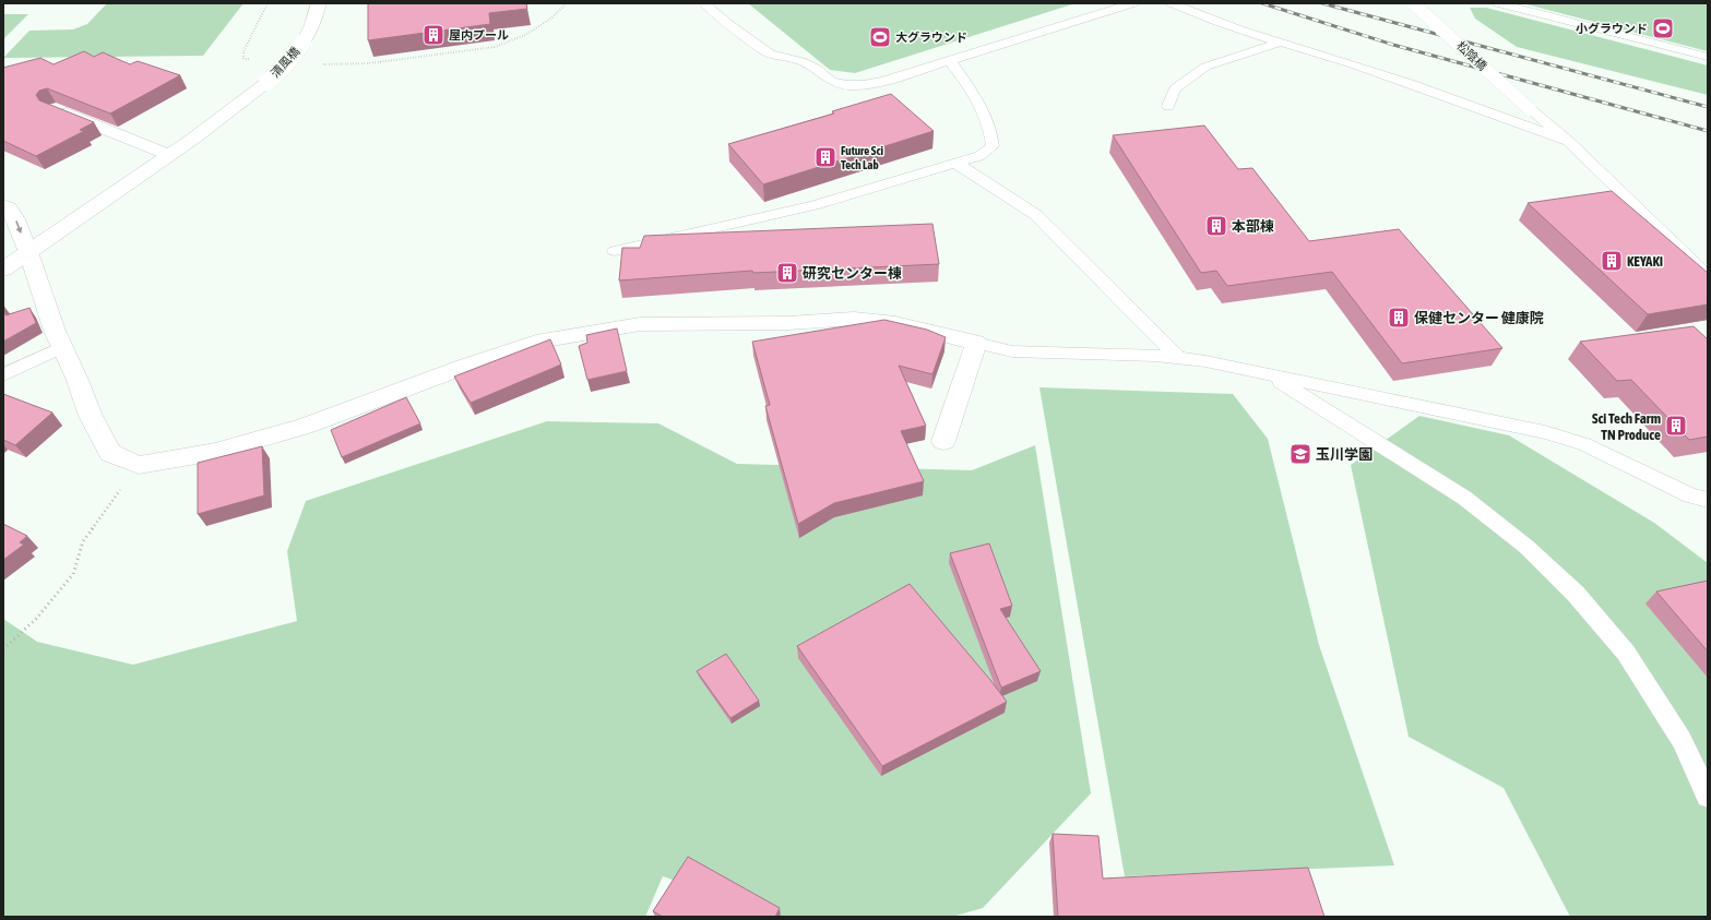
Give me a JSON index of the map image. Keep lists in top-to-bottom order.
{
  "streets": {
    "street": ["清風橋"],
    "lane": ["松陰橋"]
  },
  "places": {
    "sports": ["小グラウンド", "大グラウンド"],
    "building": [
      "屋内プール",
      "Future Sci Tech Lab",
      "本部棟",
      "KEYAKI",
      "研究センター棟",
      "保健センター 健康院",
      "Sci Tech Farm TN Produce"
    ],
    "school or university": ["玉川学園"]
  }
}
